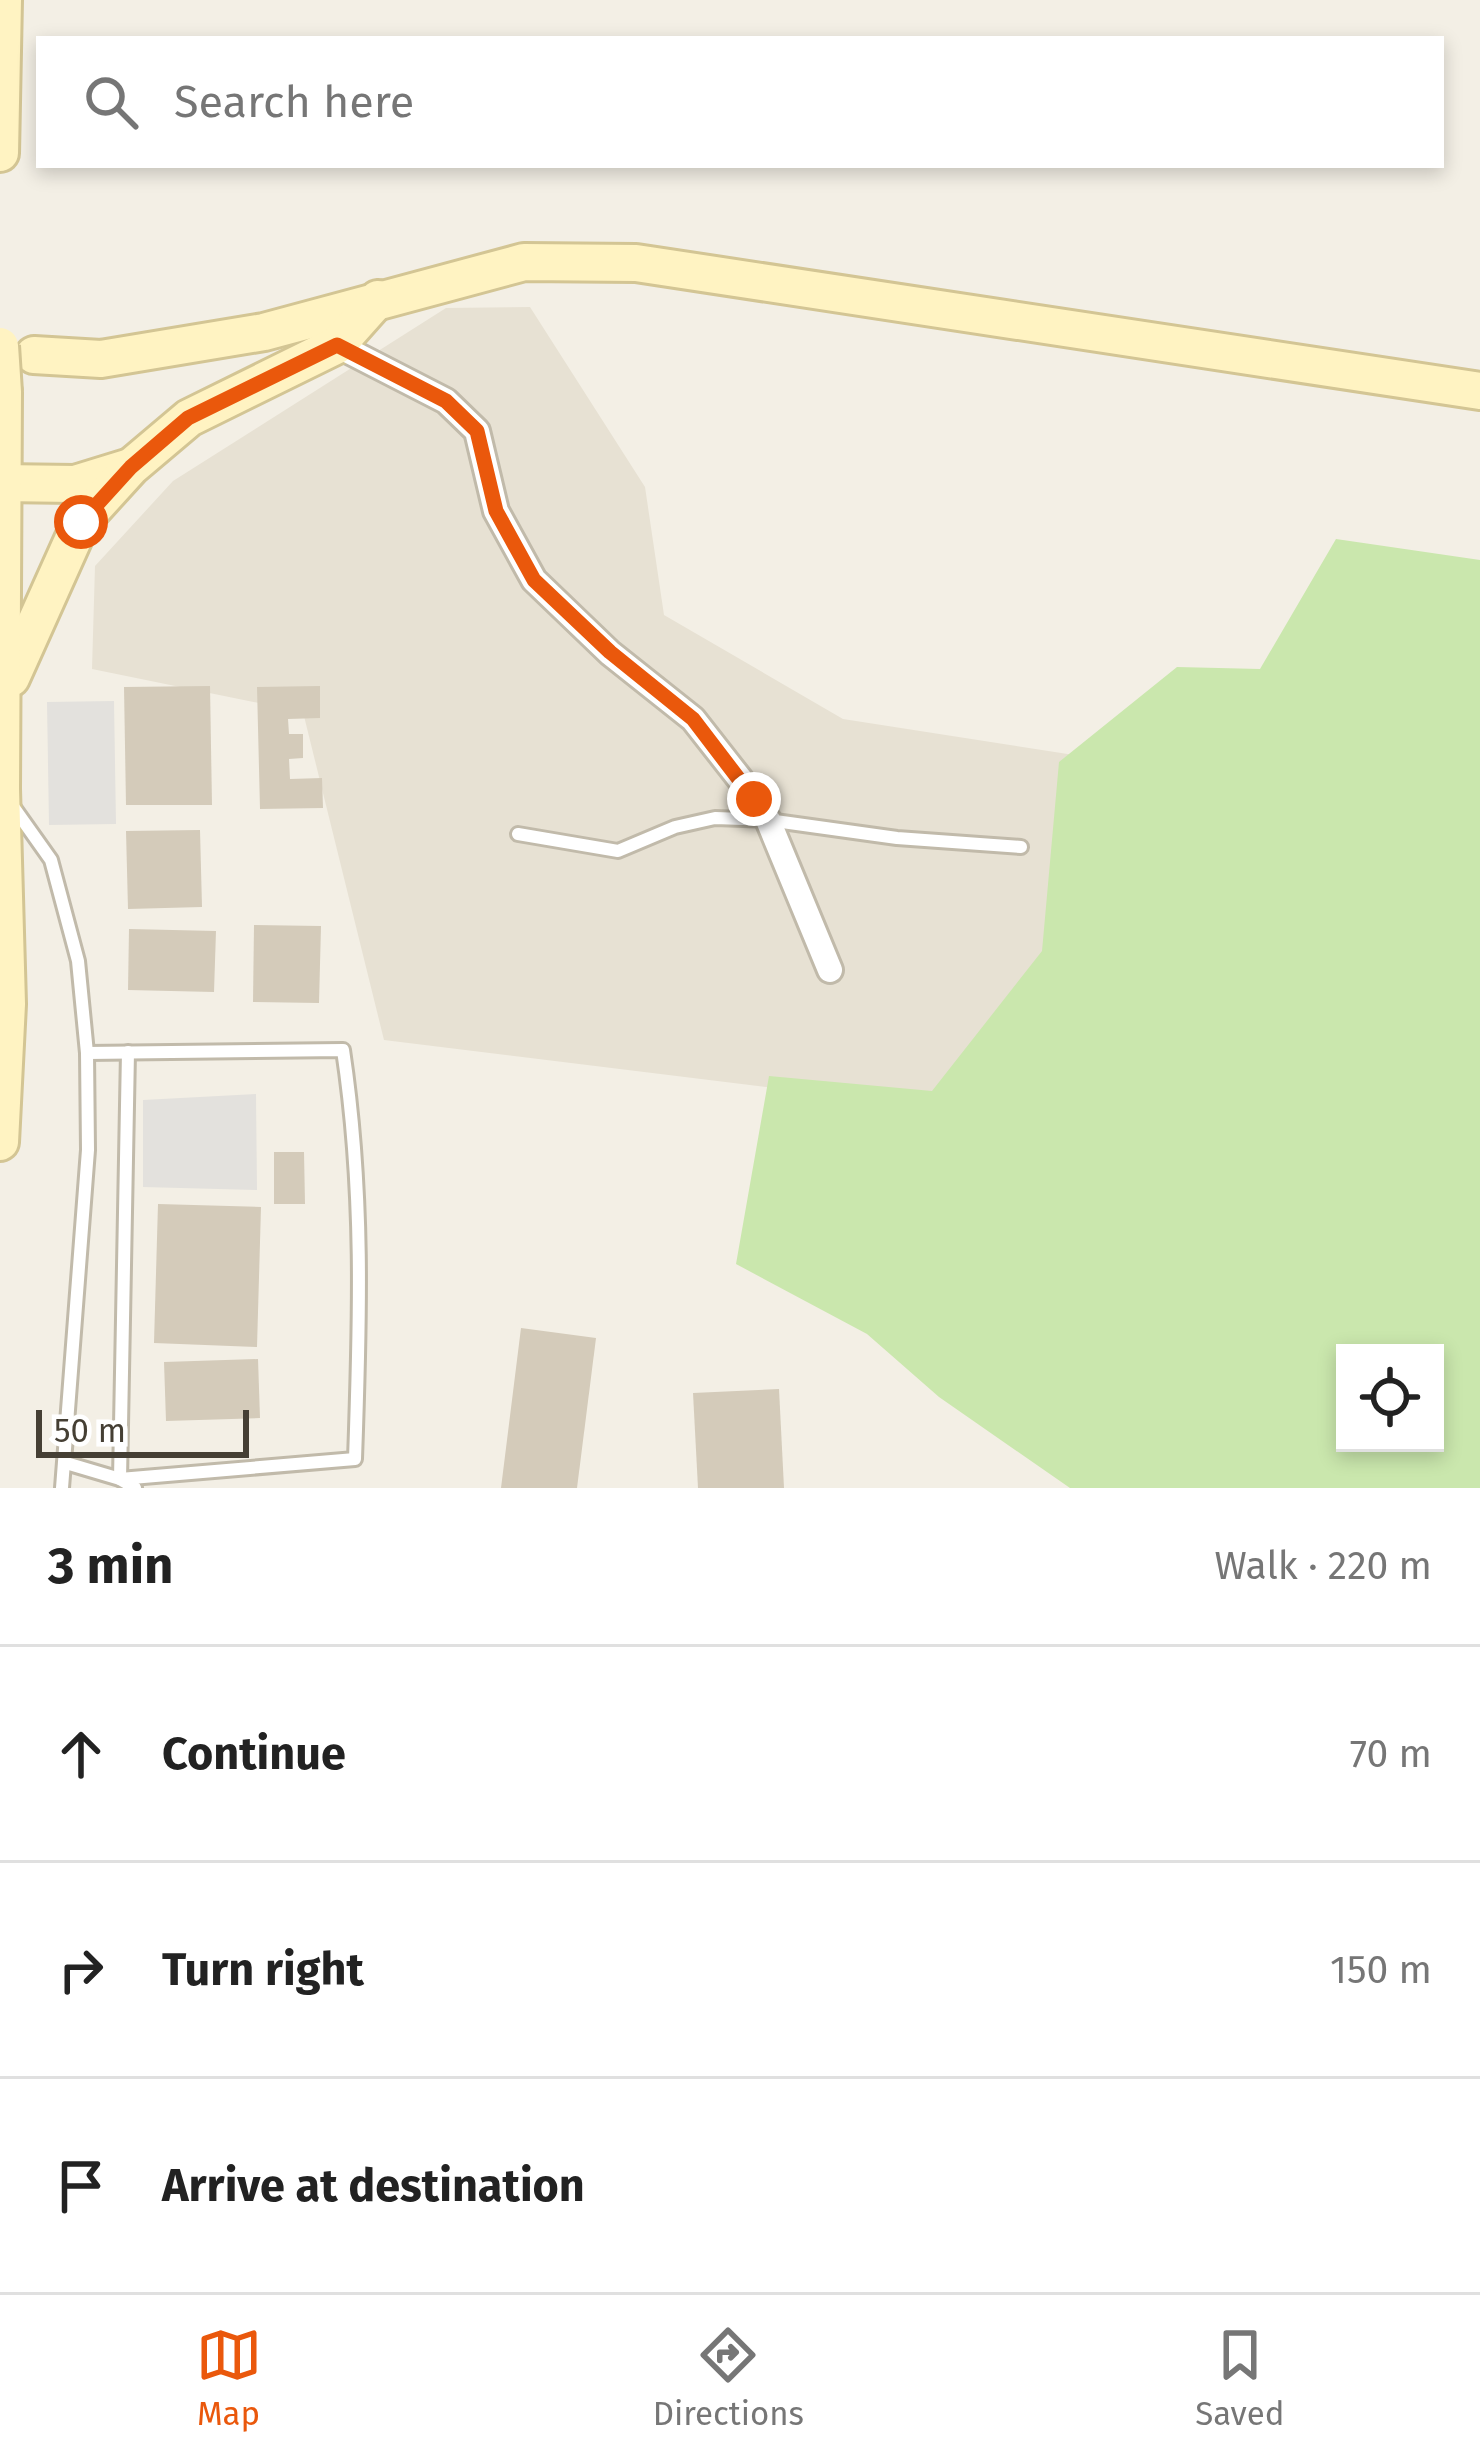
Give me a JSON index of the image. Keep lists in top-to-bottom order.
{
  "scale_bar": "50 m",
  "page": {
    "search": "Search here",
    "scale": "50 m",
    "heading": ["3 min", "Walk · 220 m"],
    "list": [
      ["Continue", "70 m"],
      ["Turn right", "150 m"],
      "Arrive at destination"
    ],
    "nav": ["Map", "Directions", "Saved"]
  }
}
